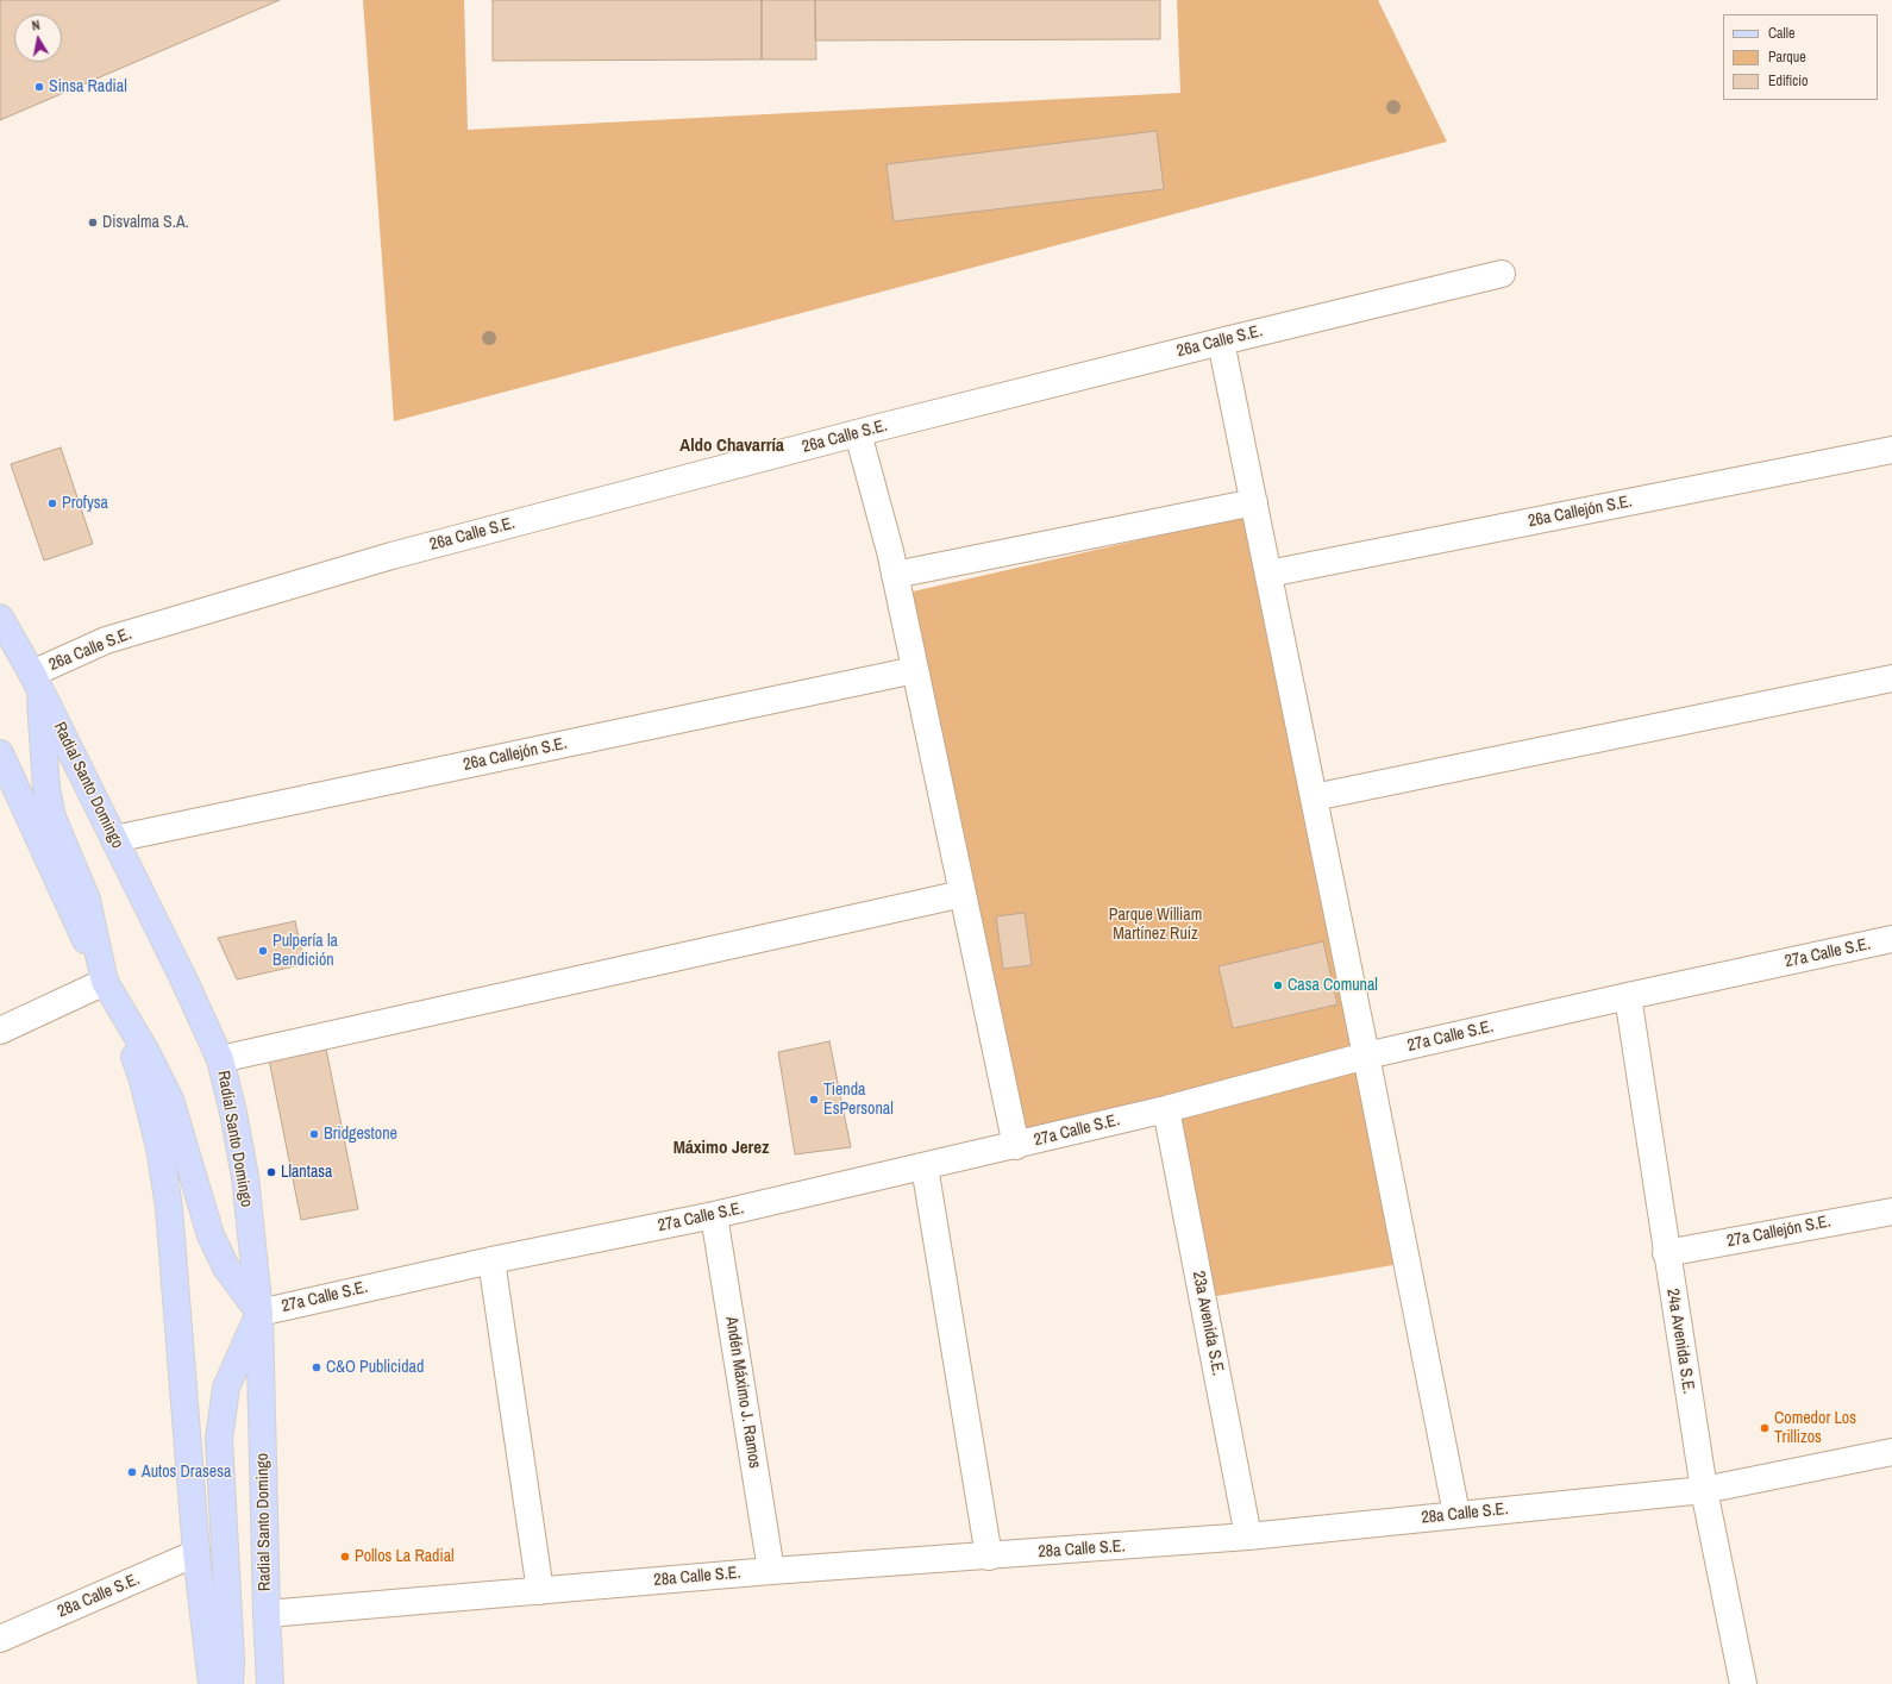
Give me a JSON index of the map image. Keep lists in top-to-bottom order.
{
  "streets": {
    "main road": ["Radial Santo Domingo"],
    "street": [
      "26a Calle S.E.",
      "26a Callejón S.E.",
      "27a Calle S.E.",
      "27a Callejón S.E.",
      "23a Avenida S.E.",
      "24a Avenida S.E.",
      "Andén Máximo J. Ramos",
      "28a Calle S.E."
    ]
  },
  "crossings": [
    ["26a Calle S.E.", "Radial Santo Domingo"],
    ["26a Callejón S.E.", "Radial Santo Domingo"],
    ["Radial Santo Domingo", "27a Calle S.E."],
    ["Radial Santo Domingo", "28a Calle S.E."],
    ["27a Calle S.E.", "23a Avenida S.E."],
    ["27a Calle S.E.", "24a Avenida S.E."],
    ["27a Calle S.E.", "Andén Máximo J. Ramos"],
    ["27a Callejón S.E.", "24a Avenida S.E."],
    ["23a Avenida S.E.", "28a Calle S.E."],
    ["24a Avenida S.E.", "28a Calle S.E."],
    ["Andén Máximo J. Ramos", "28a Calle S.E."]
  ],
  "districts": ["Aldo Chavarría", "Máximo Jerez"],
  "parks": ["Parque William Martínez Ruíz"],
  "places": [
    "Sinsa Radial",
    "Disvalma S.A.",
    "Profysa",
    "Pulpería la Bendición",
    "Casa Comunal",
    "Tienda EsPersonal",
    "Bridgestone",
    "Llantasa",
    "C&O Publicidad",
    "Comedor Los Trillizos",
    "Autos Drasesa",
    "Pollos La Radial"
  ],
  "legend": ["Calle", "Parque", "Edificio"],
  "north": "top"
}
